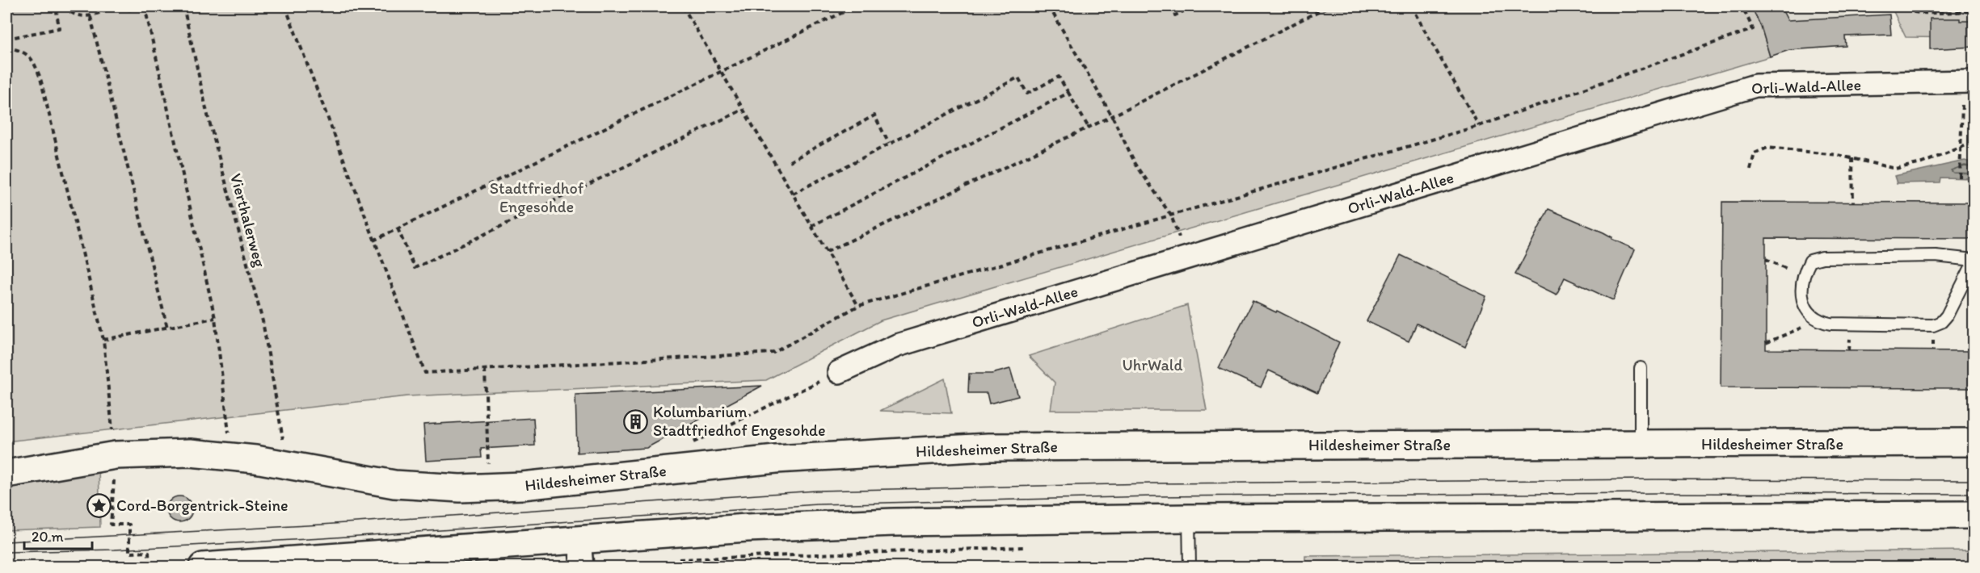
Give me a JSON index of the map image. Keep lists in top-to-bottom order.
{
  "streets": {
    "main road": ["Hildesheimer Straße"],
    "street": ["Orli-Wald-Allee"],
    "path": ["Vierthalerweg"]
  },
  "parks": ["Stadtfriedhof Engesohde", "UhrWald"],
  "places": {
    "building": ["Kolumbarium Stadtfriedhof Engesohde"],
    "place": ["Cord-Borgentrick-Steine"]
  },
  "scale_bar": "20 m"
}
